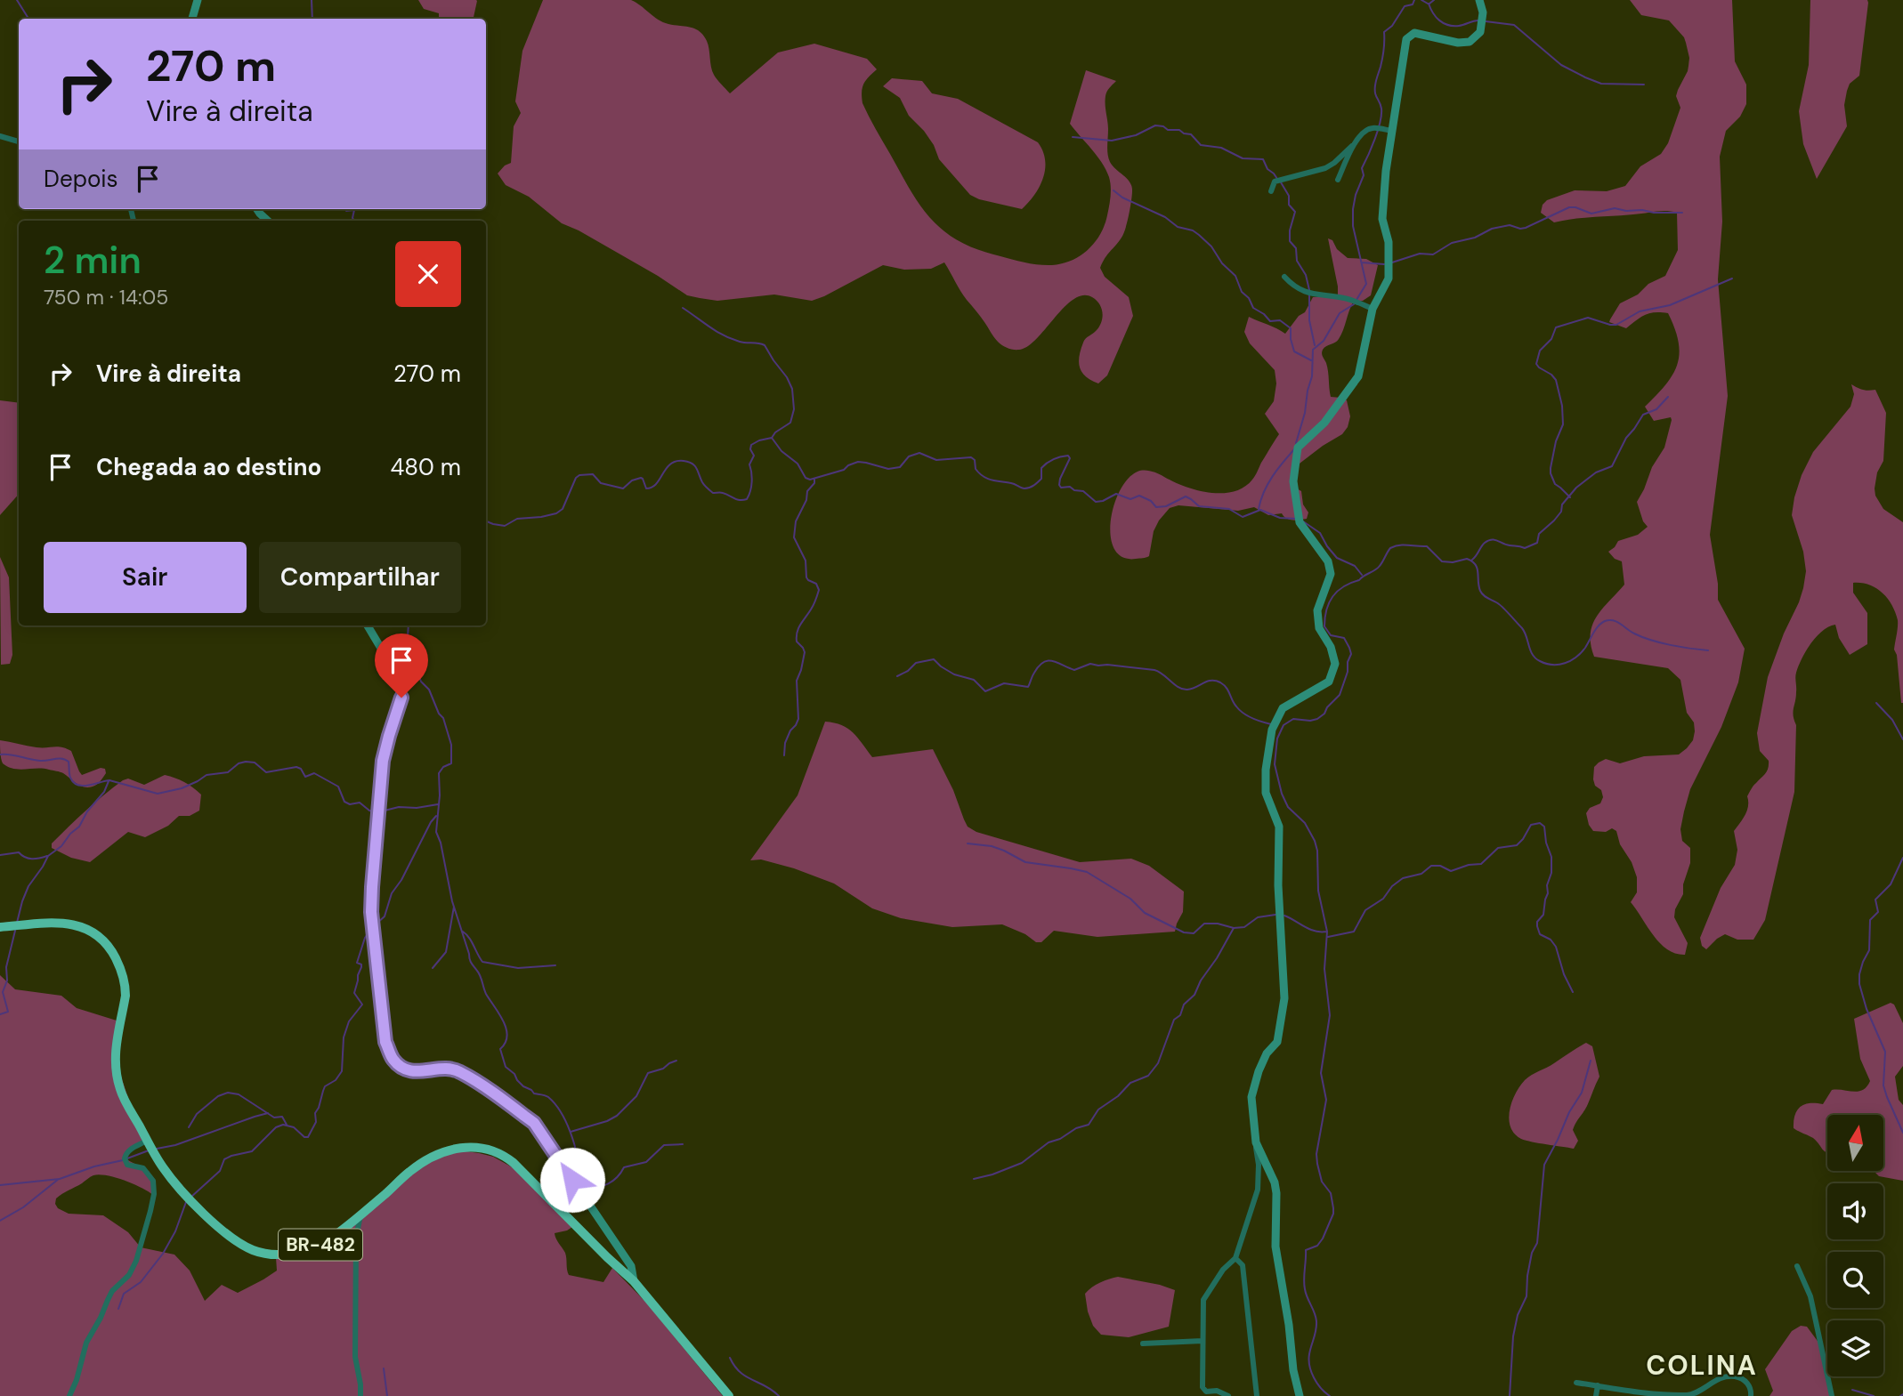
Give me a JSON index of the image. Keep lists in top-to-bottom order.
{
  "streets": {
    "highway": ["BR-482"]
  },
  "districts": ["COLINA"],
  "north": "top",
  "page": {
    "turn": ["270 m", "Vire à direita"],
    "then": "Depois",
    "heading": ["2 min", "750 m · 14:05"],
    "list": [
      {
        "name": "Vire à direita",
        "value": "270 m"
      },
      {
        "name": "Chegada ao destino",
        "value": "480 m"
      }
    ],
    "buttons": ["Sair", "Compartilhar"]
  }
}
